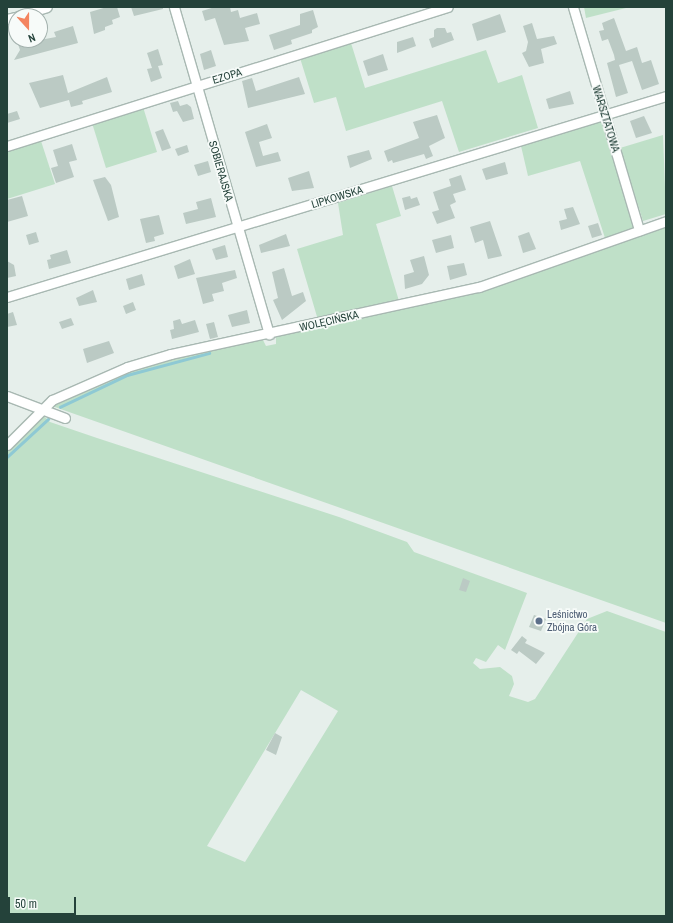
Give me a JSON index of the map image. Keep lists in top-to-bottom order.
{
  "streets": {
    "street": [
      "EZOPA",
      "WARSZTATOWA",
      "SOBIERAJSKA",
      "LIPKOWSKA",
      "WOLĘCIŃSKA"
    ]
  },
  "crossings": [
    ["EZOPA", "SOBIERAJSKA"],
    ["WARSZTATOWA", "LIPKOWSKA"],
    ["WARSZTATOWA", "WOLĘCIŃSKA"],
    ["SOBIERAJSKA", "LIPKOWSKA"],
    ["SOBIERAJSKA", "WOLĘCIŃSKA"]
  ],
  "places": ["Leśnictwo Zbójna Góra"],
  "scale_bar": "50 m",
  "north": "bottom"
}
